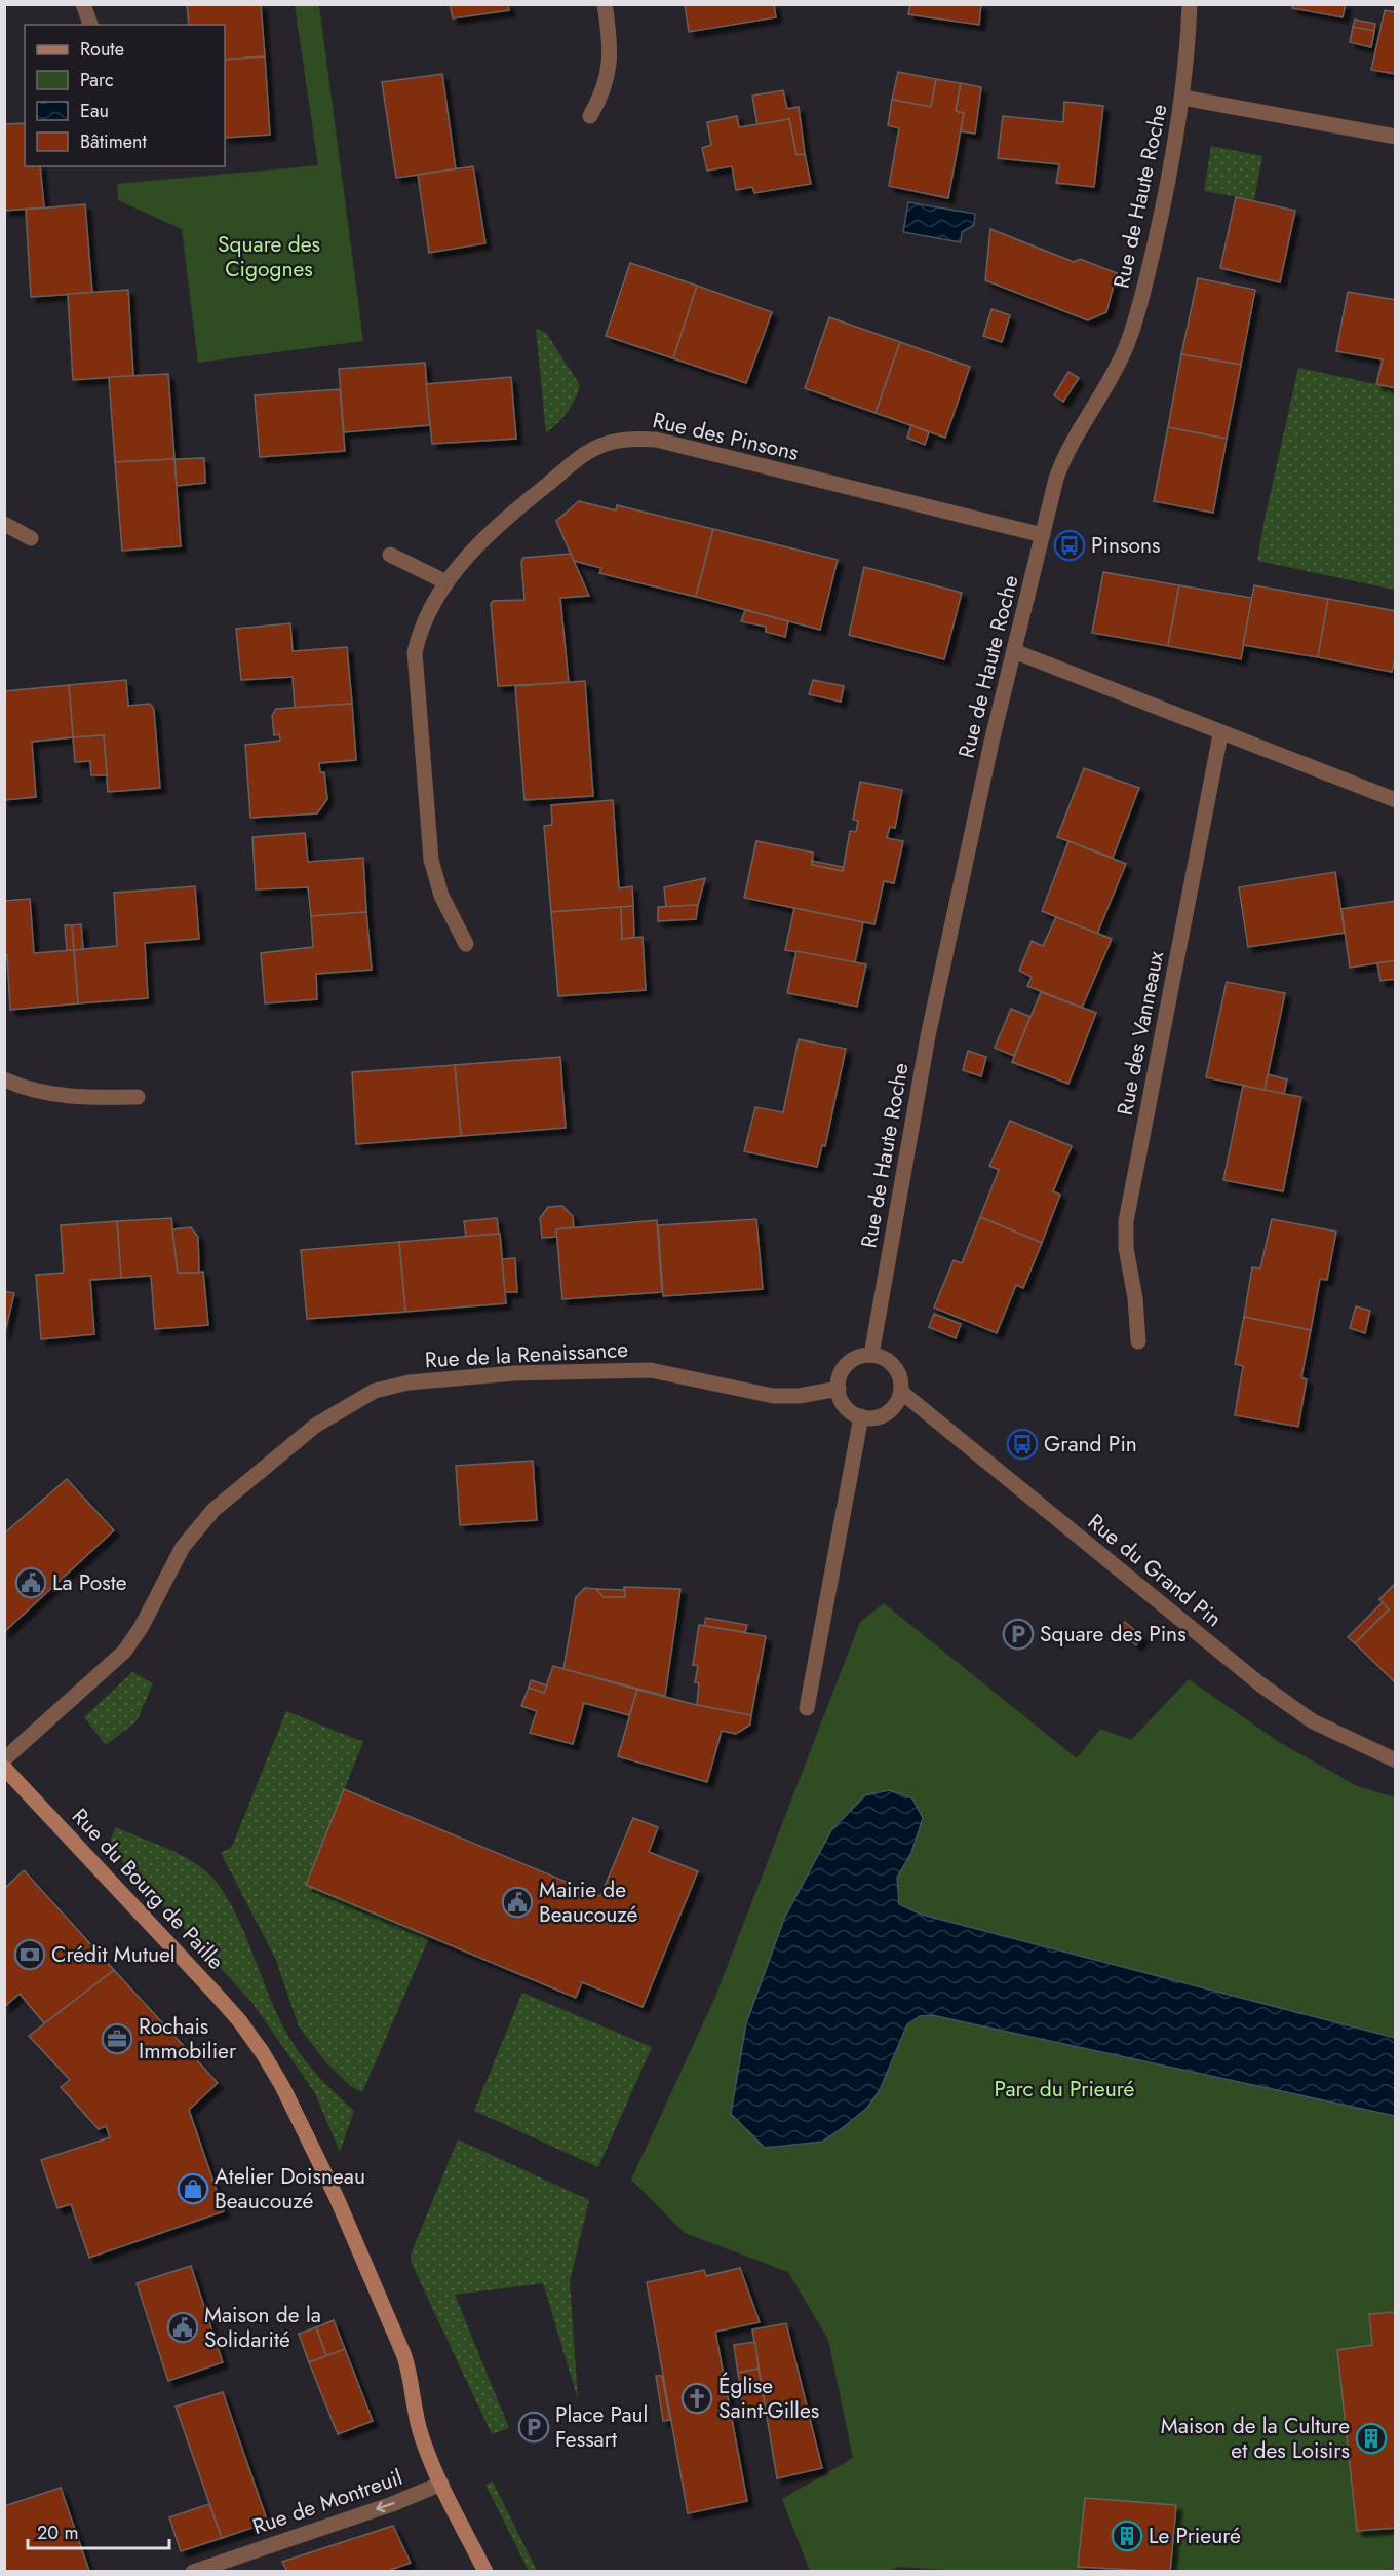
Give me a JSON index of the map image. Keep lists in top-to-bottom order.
{
  "streets": {
    "street": [
      "Rue de Haute Roche",
      "Rue des Pinsons",
      "Rue des Vanneaux",
      "Rue de la Renaissance",
      "Rue du Grand Pin",
      "Rue du Bourg de Paille",
      "Rue de Montreuil"
    ]
  },
  "crossings": [
    ["Rue de Haute Roche", "Rue des Pinsons"],
    ["Rue de Haute Roche", "Rue de la Renaissance"],
    ["Rue de Haute Roche", "Rue du Grand Pin"],
    ["Rue de la Renaissance", "Rue du Grand Pin"],
    ["Rue du Bourg de Paille", "Rue de Montreuil"]
  ],
  "one_way": ["Rue de Montreuil"],
  "parks": ["Square des Cigognes", "Parc du Prieuré"],
  "places": {
    "bus stop": ["Pinsons", "Grand Pin"],
    "public building": ["La Poste", "Mairie de Beaucouzé", "Maison de la Solidarité"],
    "parking": ["Square des Pins", "Place Paul Fessart"],
    "bank": ["Crédit Mutuel"],
    "office": ["Rochais Immobilier"],
    "shop": ["Atelier Doisneau Beaucouzé"],
    "church": ["Église Saint-Gilles"],
    "building": ["Maison de la Culture et des Loisirs", "Le Prieuré"]
  },
  "legend": [
    "Route",
    "Parc",
    "Eau",
    "Bâtiment"
  ],
  "scale_bar": "20 m"
}
